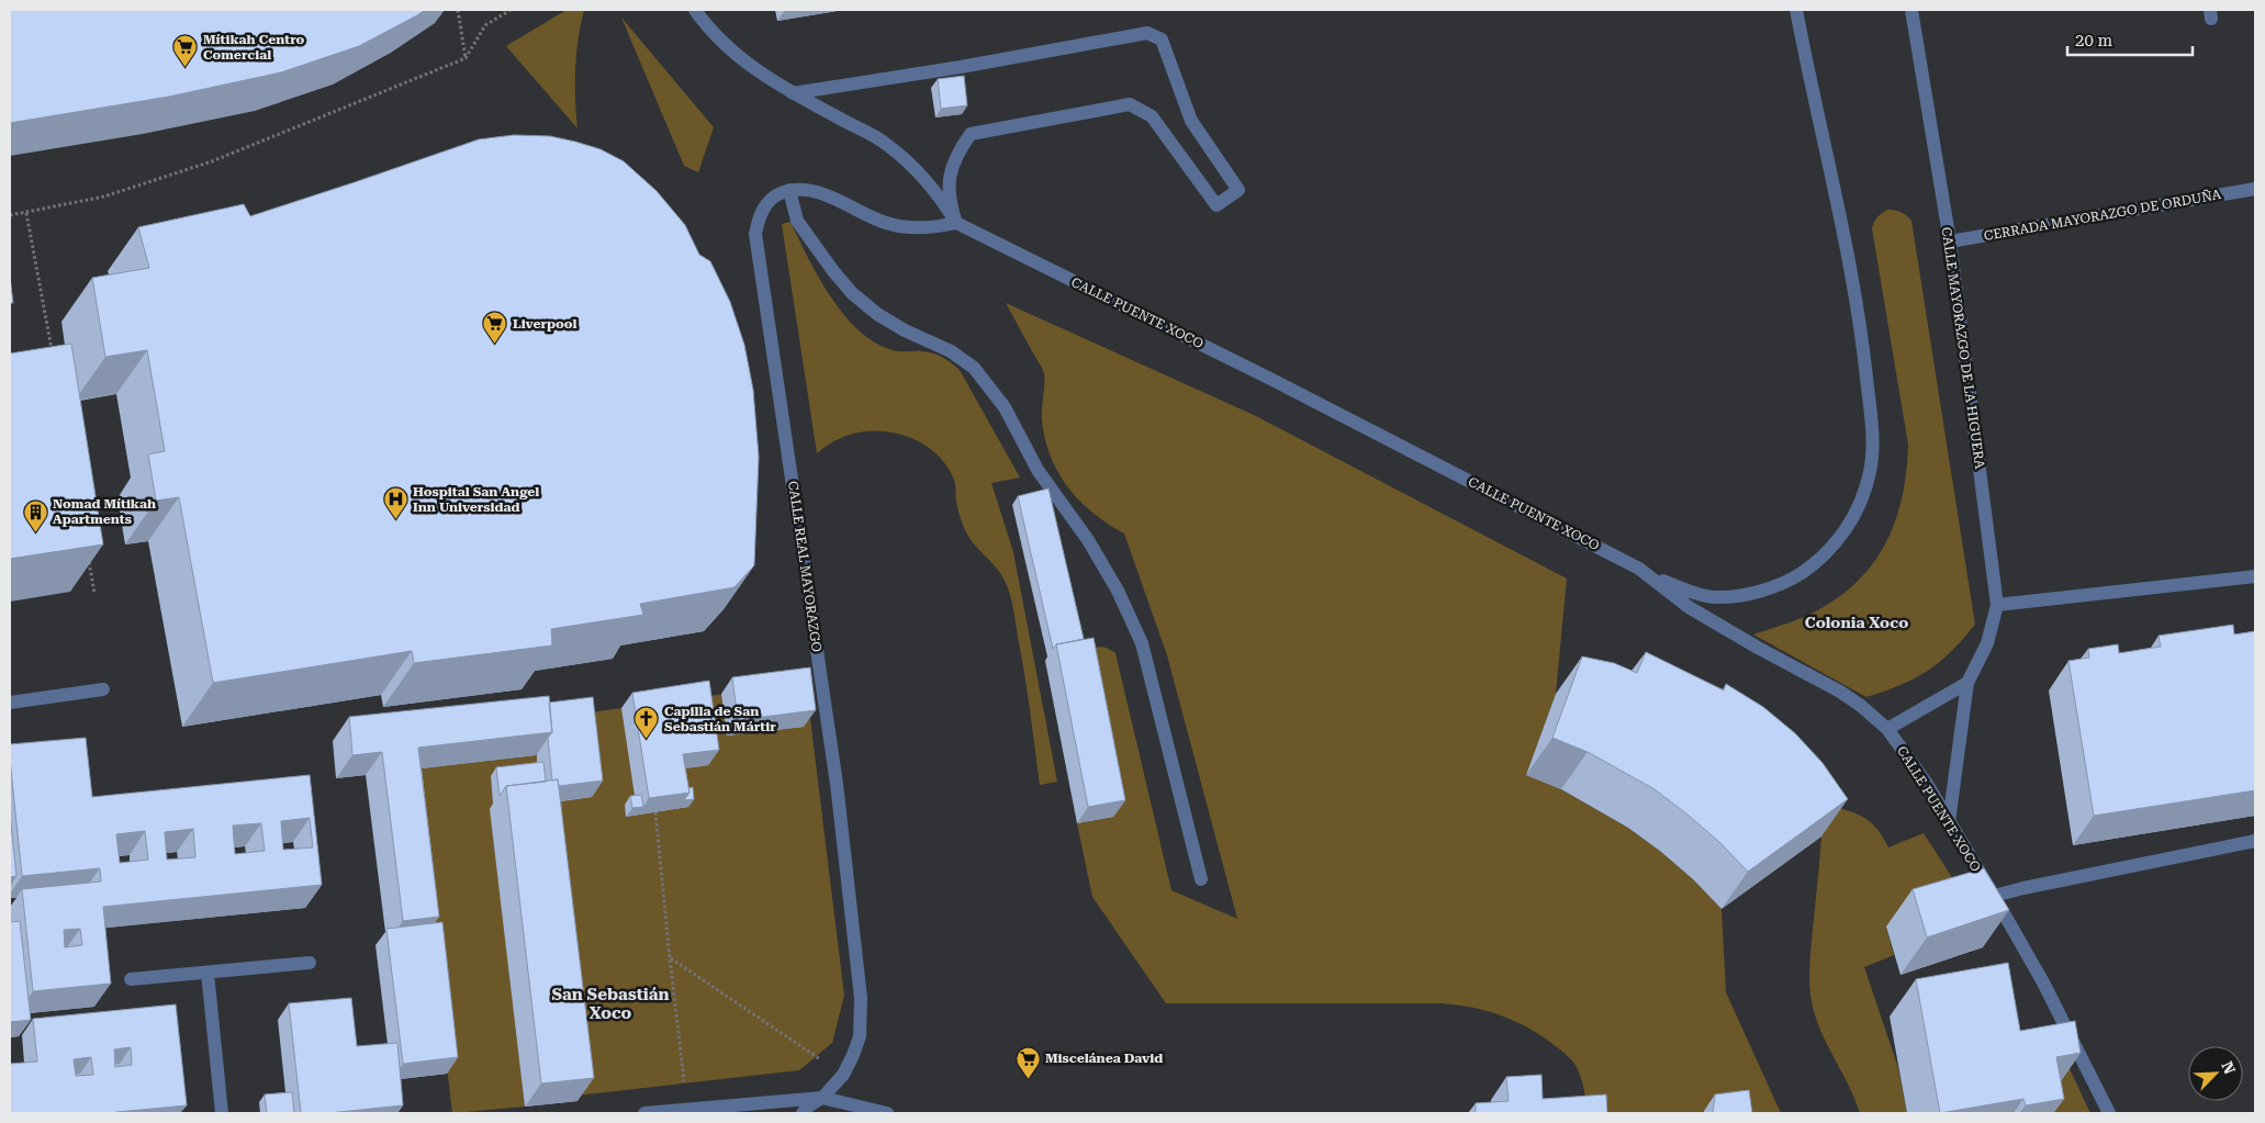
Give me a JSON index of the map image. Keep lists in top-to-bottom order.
{
  "streets": {
    "street": [
      "CERRADA MAYORAZGO DE ORDUÑA",
      "CALLE PUENTE XOCO",
      "CALLE MAYORAZGO DE LA HIGUERA",
      "CALLE REAL MAYORAZGO"
    ]
  },
  "crossings": [
    ["CERRADA MAYORAZGO DE ORDUÑA", "CALLE MAYORAZGO DE LA HIGUERA"],
    ["CALLE PUENTE XOCO", "CALLE MAYORAZGO DE LA HIGUERA"]
  ],
  "districts": ["Colonia Xoco", "San Sebastián Xoco"],
  "places": {
    "supermarket": ["Mítikah Centro Comercial", "Liverpool", "Miscelánea David"],
    "hospital": ["Hospital San Angel Inn Universidad"],
    "building": ["Nomad Mítikah Apartments"],
    "church": ["Capilla de San Sebastián Mártir"]
  },
  "scale_bar": "20 m",
  "north": "top right"
}
